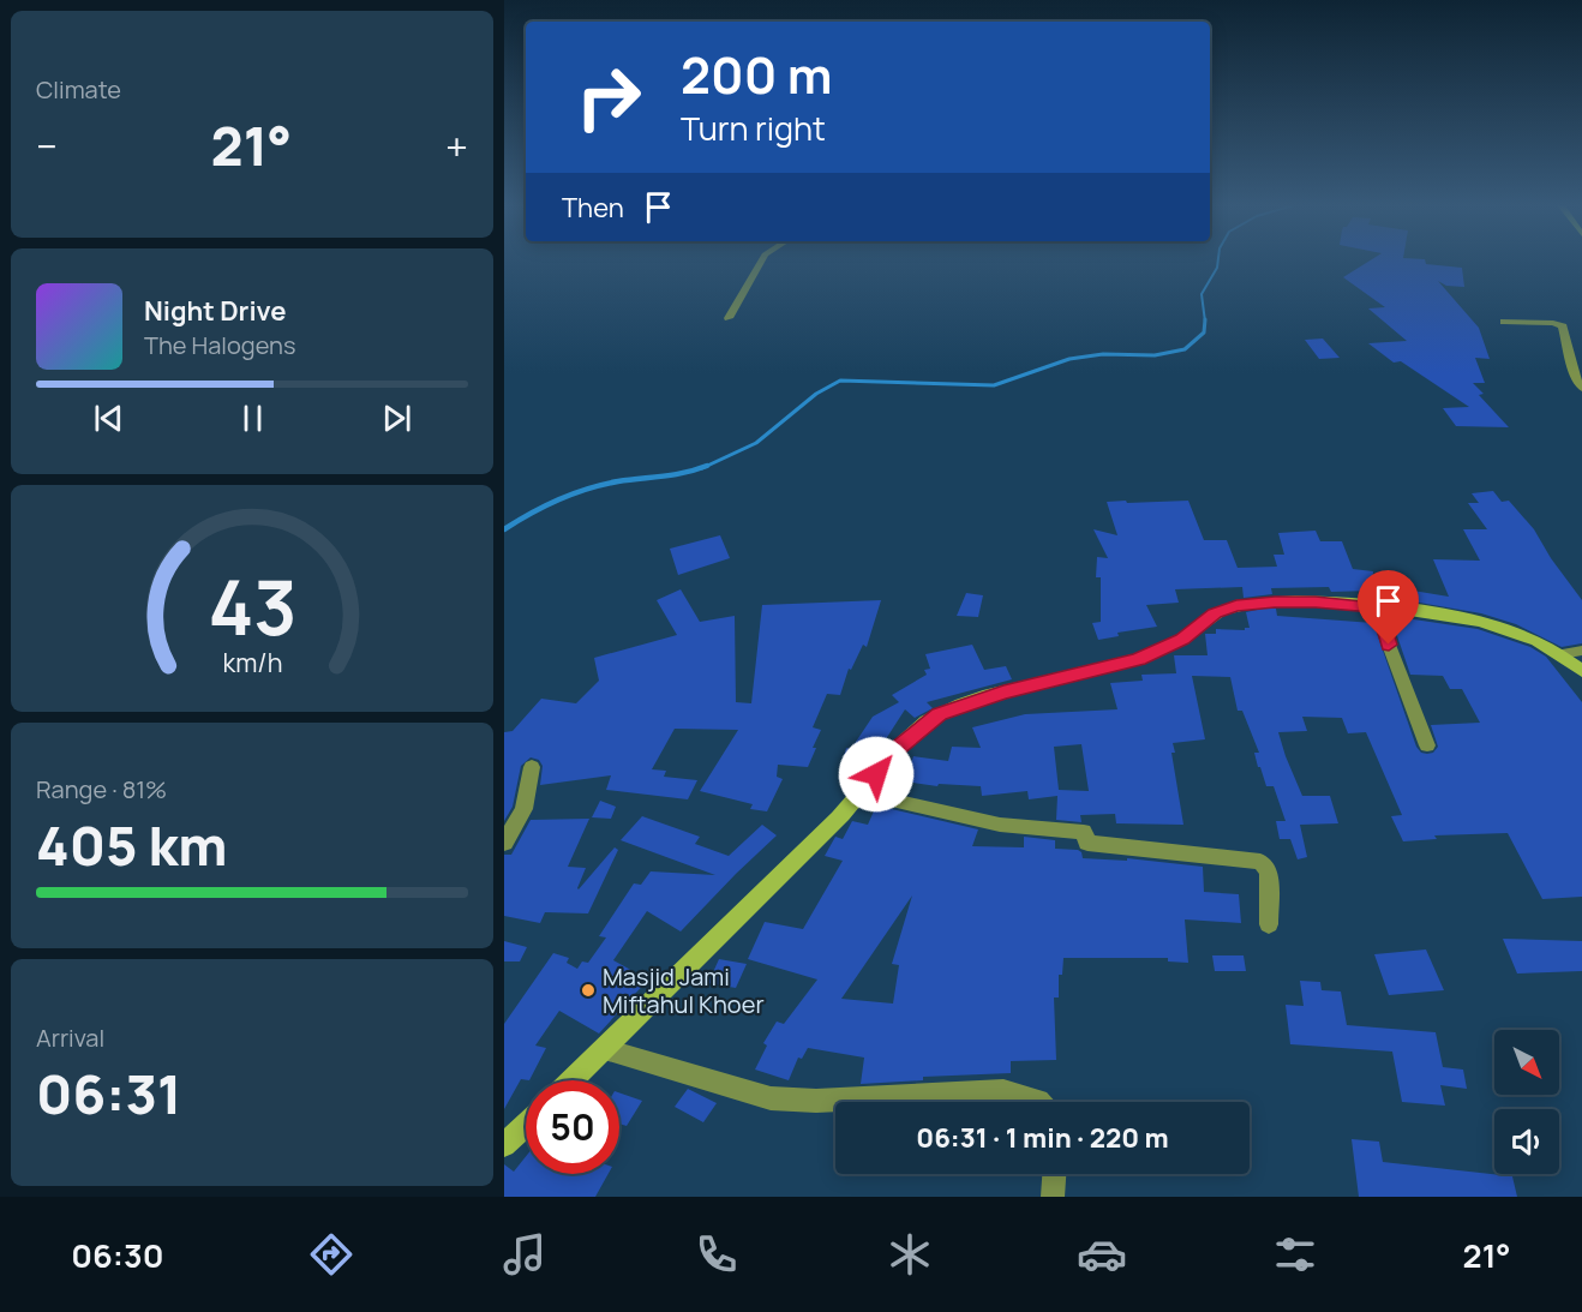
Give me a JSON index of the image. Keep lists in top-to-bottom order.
{
  "places": ["Masjid Jami Miftahul Khoer"],
  "north": "bottom right",
  "page": {
    "tile": [
      "Climate",
      ["Range · 81%", "405 km"],
      ["Arrival", "06:31"]
    ],
    "turn": ["200 m", "Turn right"],
    "heat": ["−", "21°", "+"],
    "then": "Then",
    "song": ["Night Drive", "The Halogens"],
    "limit": "50",
    "trip": "06:31 · 1 min · 220 m",
    "tabs": ["06:30", "21°"],
    "gauge": ["43", "km/h"]
  }
}
